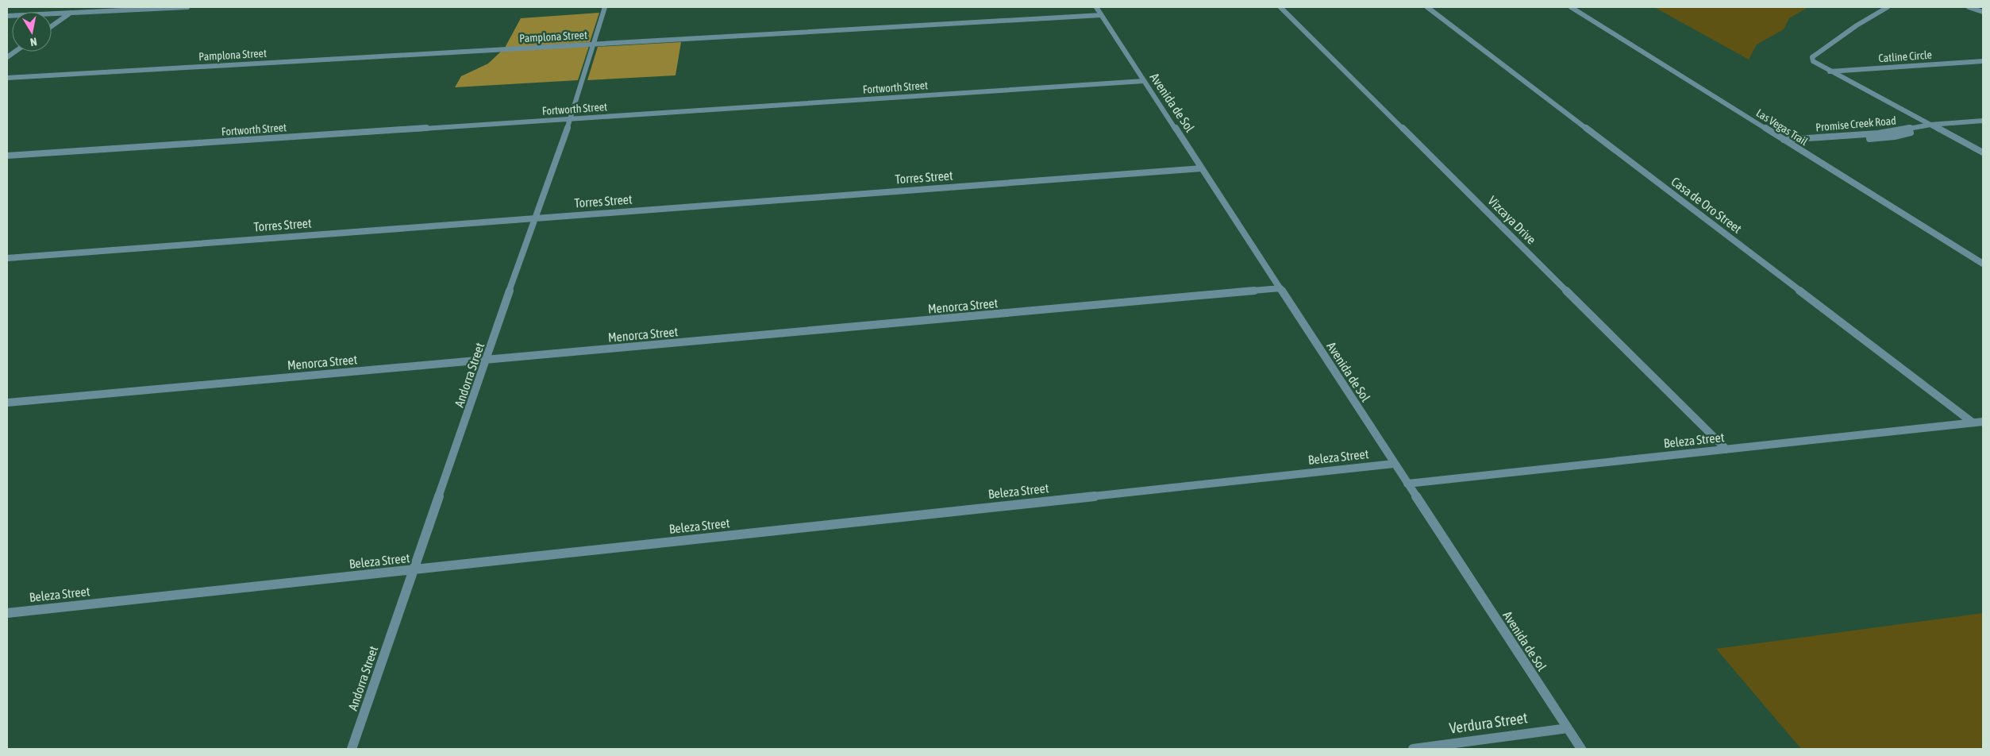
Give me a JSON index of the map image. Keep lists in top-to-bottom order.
{
  "streets": {
    "street": [
      "Pamplona Street",
      "Catline Circle",
      "Fortworth Street",
      "Avenida de Sol",
      "Promise Creek Road",
      "Las Vegas Trail",
      "Torres Street",
      "Casa de Oro Street",
      "Vizcaya Drive",
      "Menorca Street",
      "Andorra Street",
      "Beleza Street",
      "Verdura Street"
    ]
  },
  "crossings": [
    ["Pamplona Street", "Avenida de Sol"],
    ["Pamplona Street", "Andorra Street"],
    ["Fortworth Street", "Avenida de Sol"],
    ["Fortworth Street", "Andorra Street"],
    ["Avenida de Sol", "Torres Street"],
    ["Avenida de Sol", "Menorca Street"],
    ["Avenida de Sol", "Beleza Street"],
    ["Avenida de Sol", "Verdura Street"],
    ["Promise Creek Road", "Las Vegas Trail"],
    ["Torres Street", "Andorra Street"],
    ["Casa de Oro Street", "Beleza Street"],
    ["Vizcaya Drive", "Beleza Street"],
    ["Menorca Street", "Andorra Street"],
    ["Andorra Street", "Beleza Street"]
  ],
  "north": "bottom"
}
